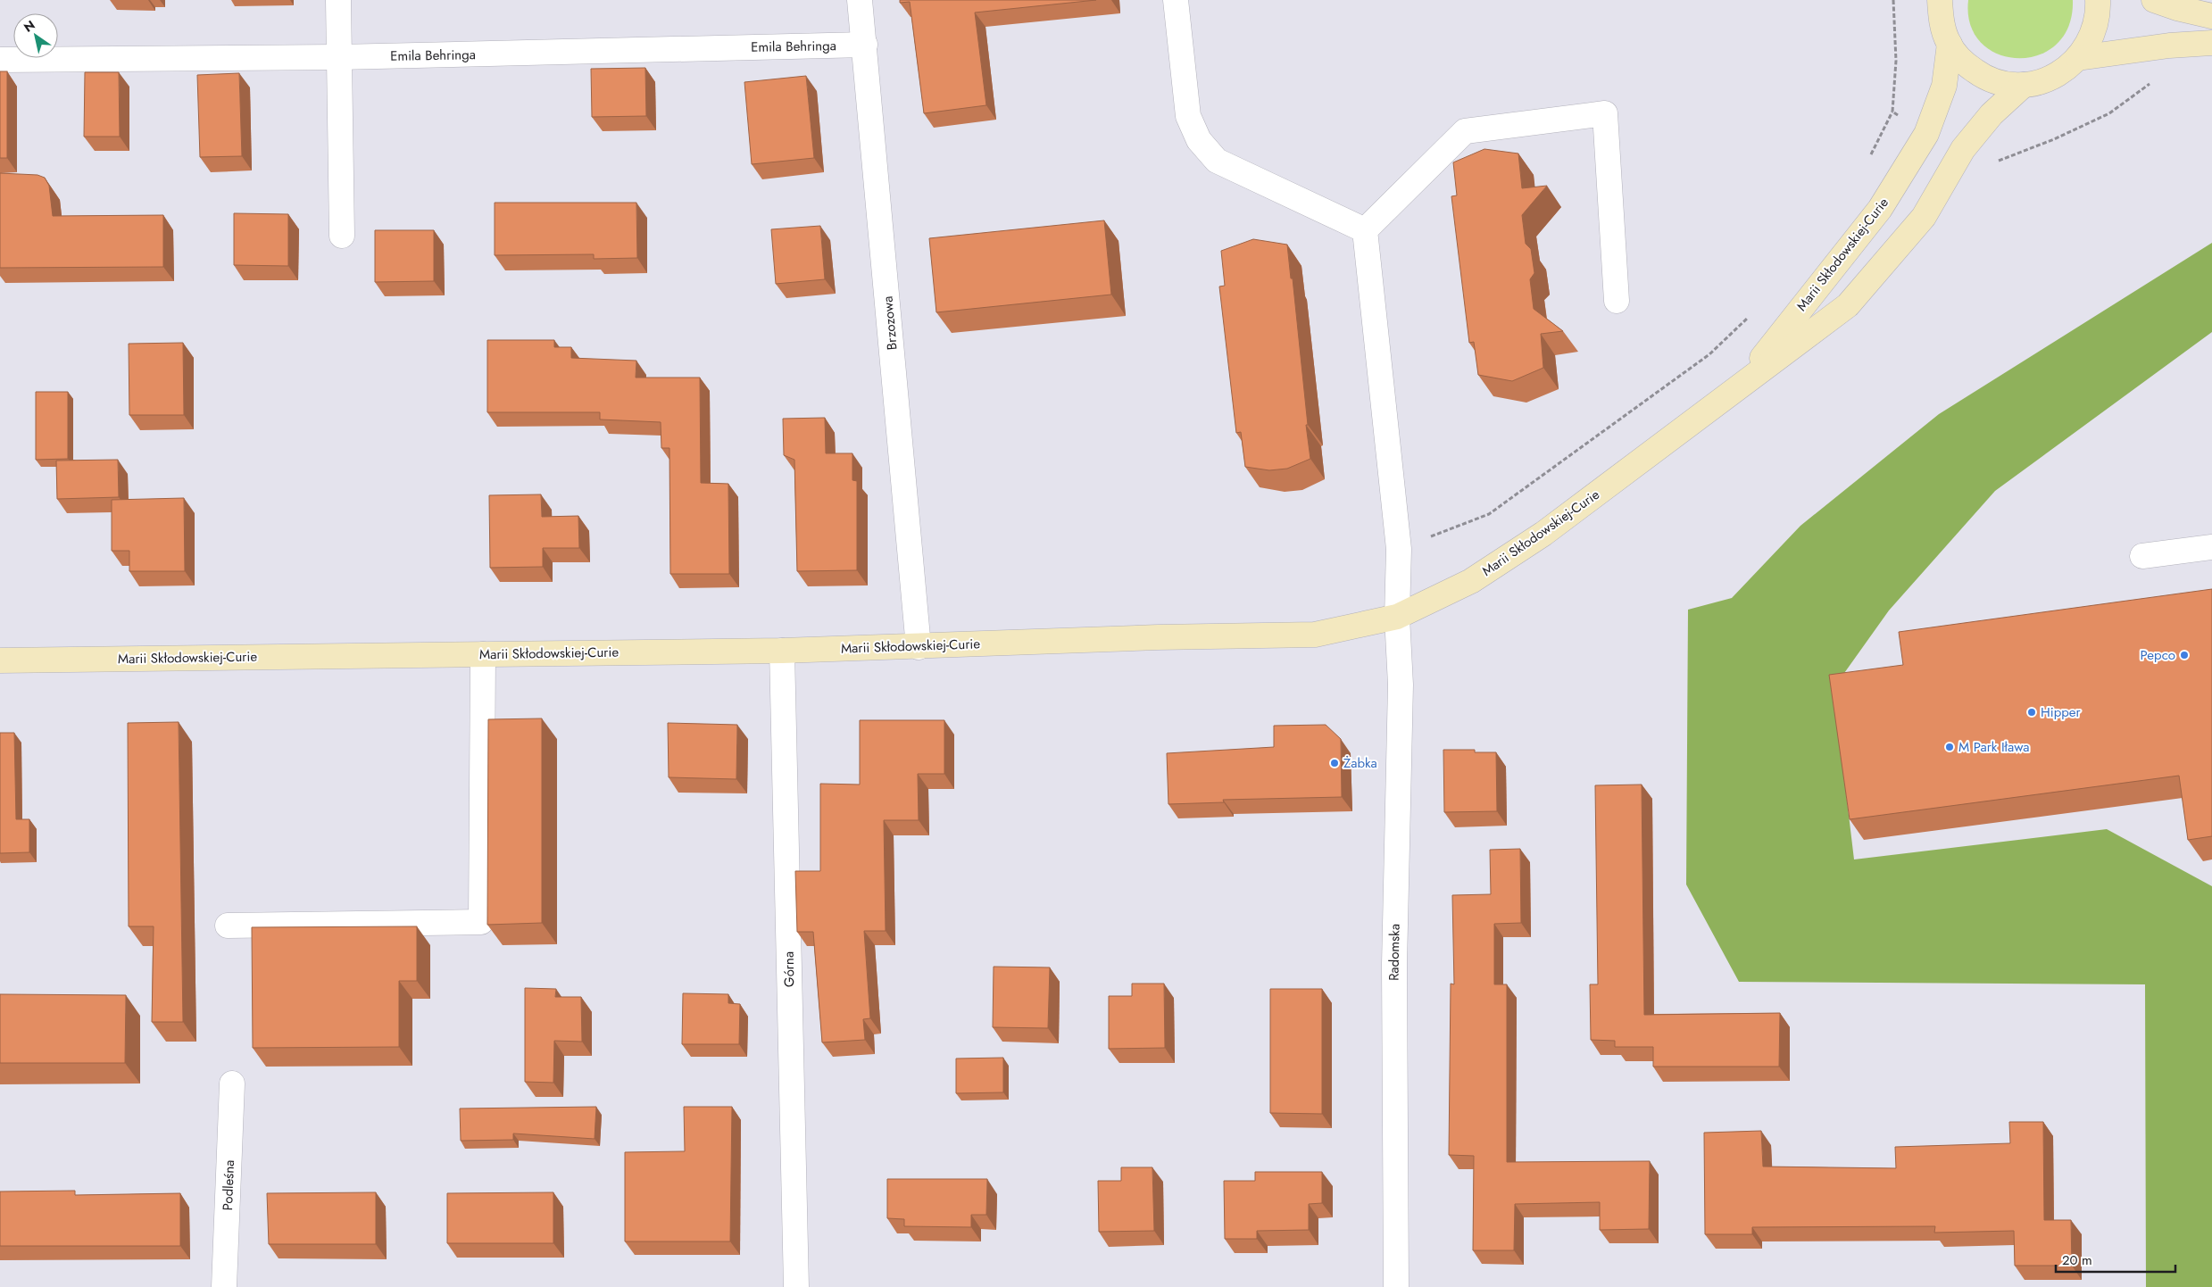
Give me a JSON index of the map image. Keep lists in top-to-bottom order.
{
  "streets": {
    "street": [
      "Emila Behringa",
      "Marii Skłodowskiej-Curie",
      "Brzozowa",
      "Radomska",
      "Górna",
      "Podleśna"
    ]
  },
  "crossings": [
    ["Emila Behringa", "Brzozowa"],
    ["Marii Skłodowskiej-Curie", "Brzozowa"],
    ["Marii Skłodowskiej-Curie", "Radomska"],
    ["Marii Skłodowskiej-Curie", "Górna"]
  ],
  "places": [
    "Pepco",
    "Hipper",
    "M Park Iława",
    "Żabka"
  ],
  "scale_bar": "20 m",
  "north": "top left"
}
